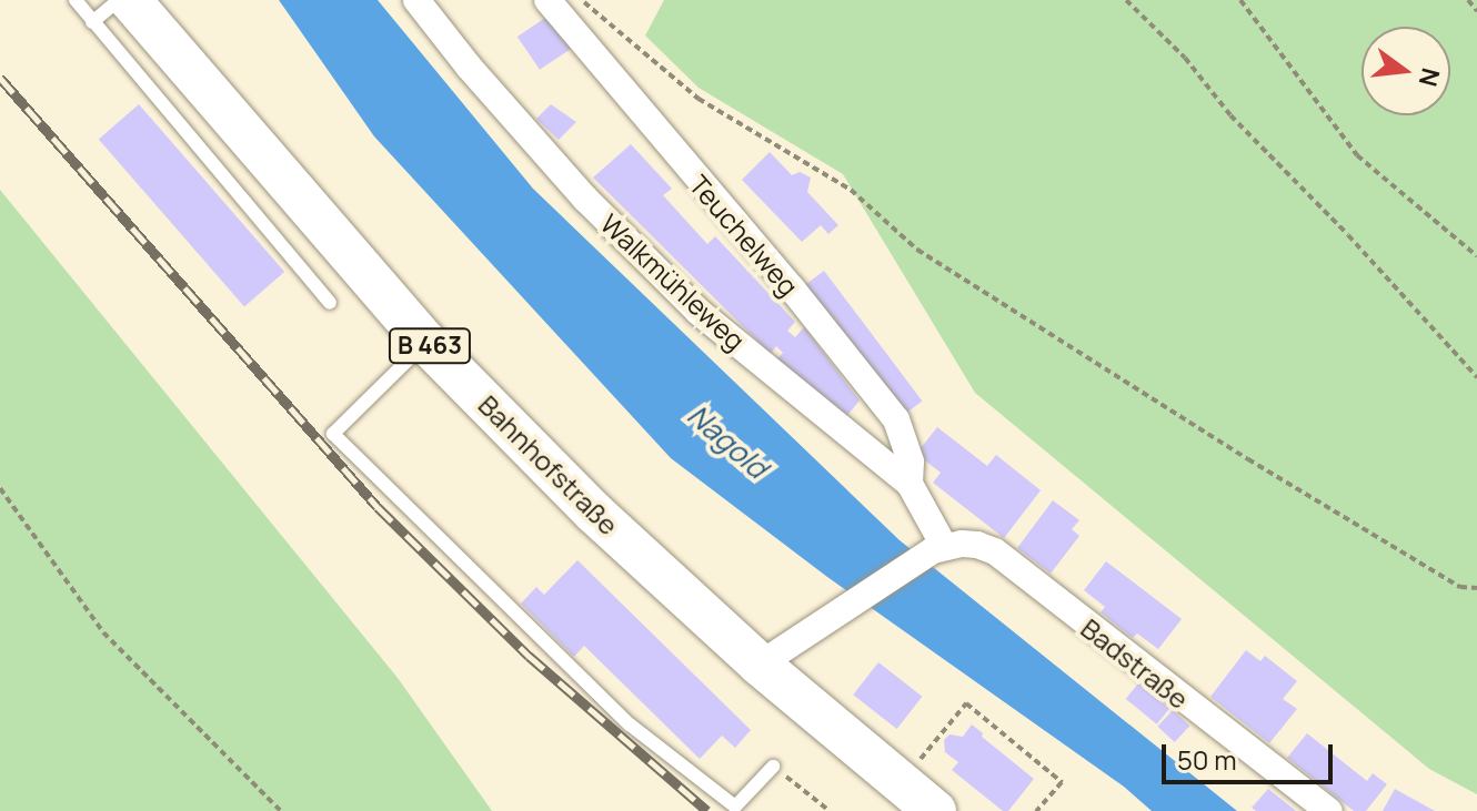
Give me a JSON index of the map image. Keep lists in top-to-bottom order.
{
  "streets": {
    "main road": ["B 463", "Bahnhofstraße"],
    "street": ["Teuchelweg", "Walkmühleweg", "Badstraße"]
  },
  "crossings": [
    ["Teuchelweg", "Walkmühleweg"],
    ["Walkmühleweg", "Badstraße"]
  ],
  "water": ["Nagold"],
  "scale_bar": "50 m",
  "north": "right"
}
